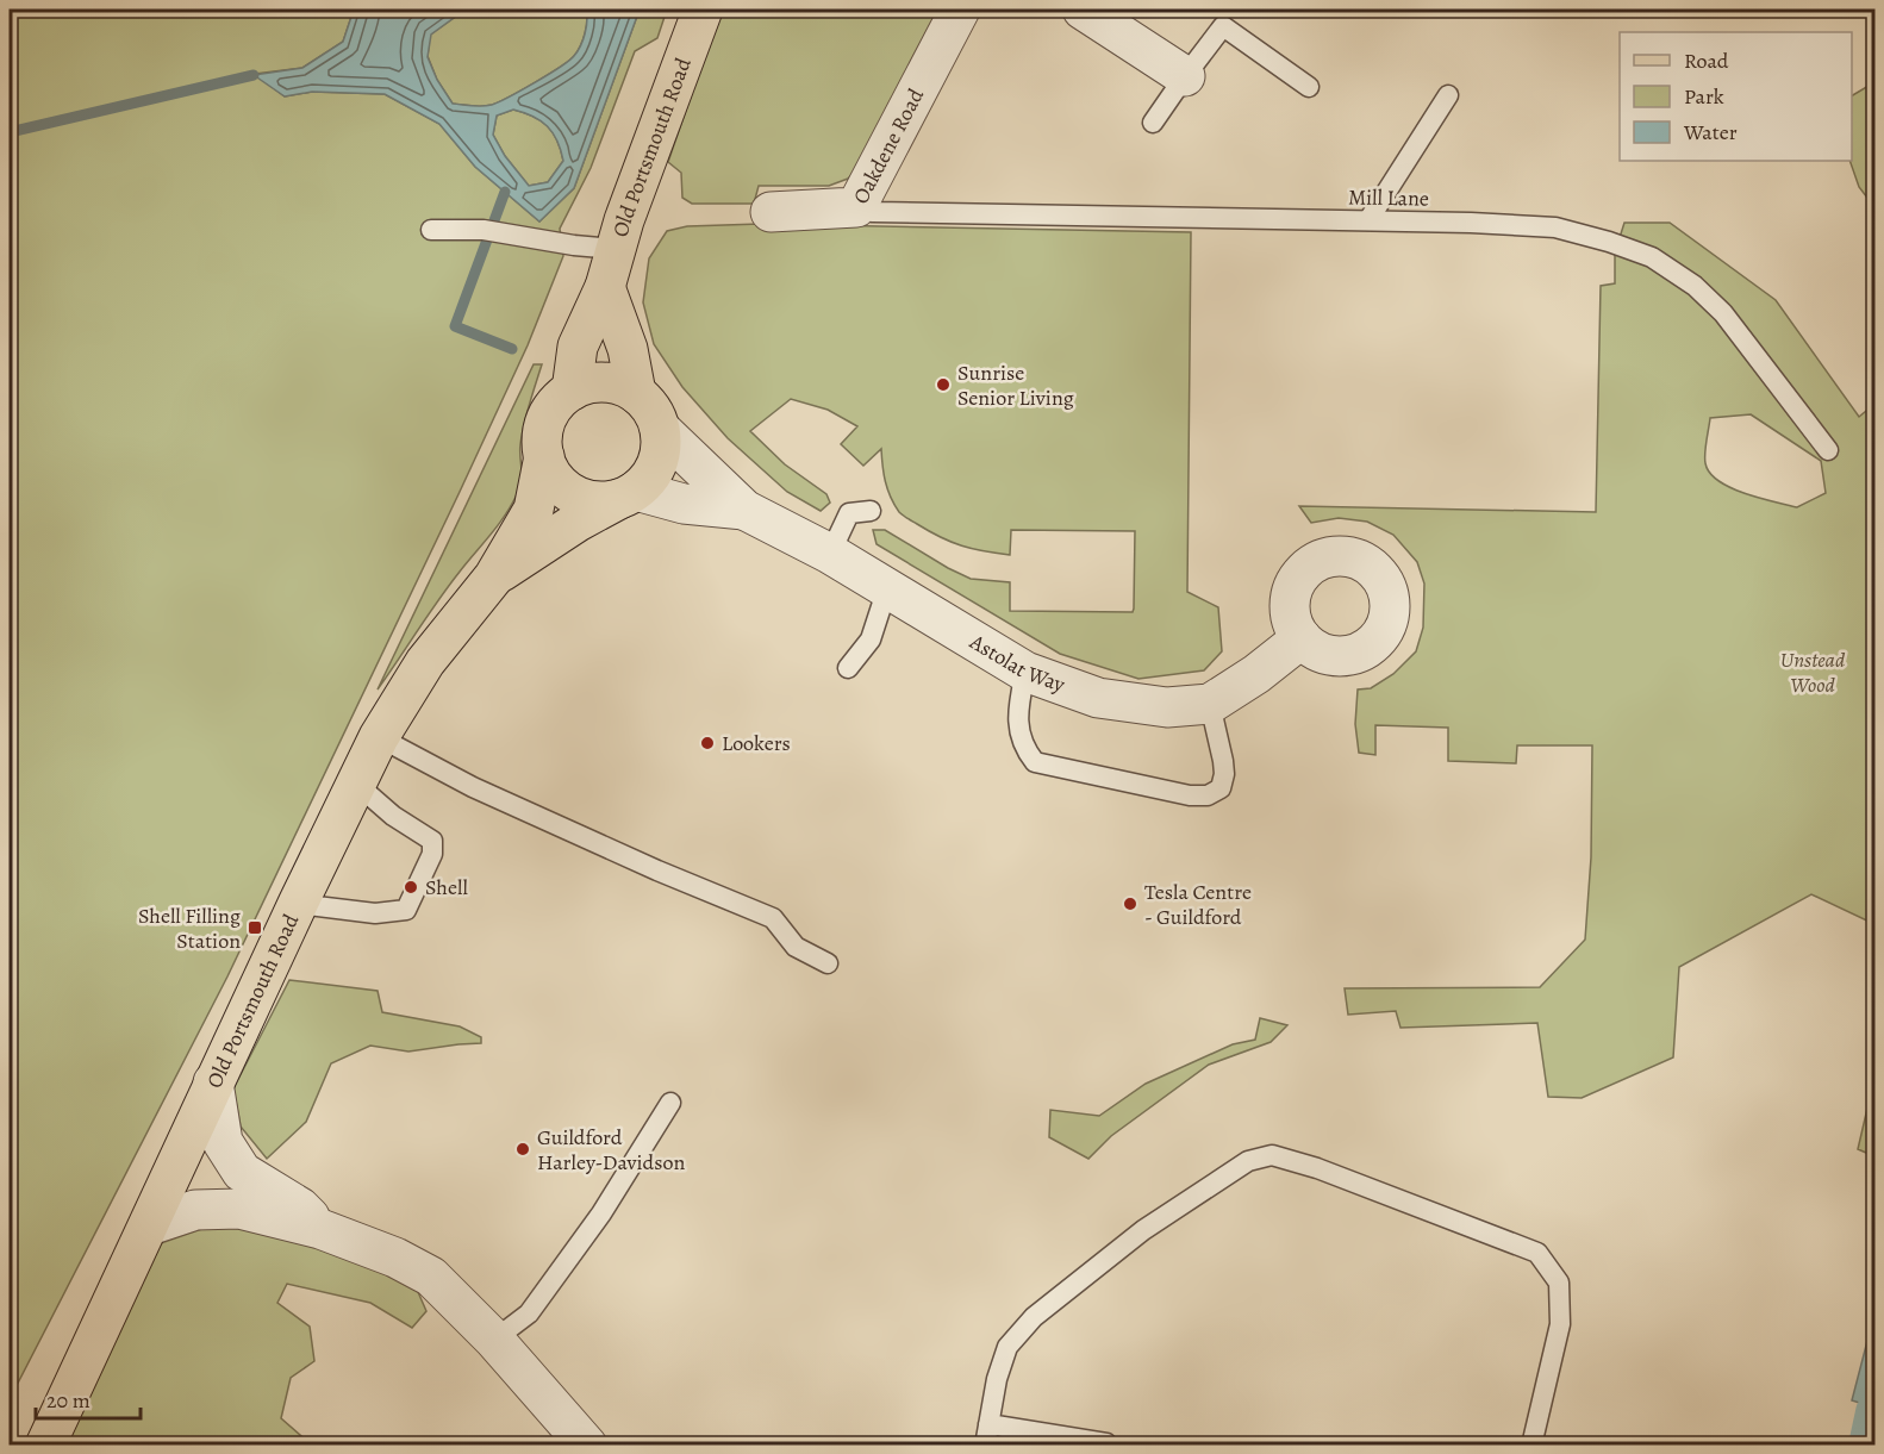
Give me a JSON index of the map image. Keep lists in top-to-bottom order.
{
  "streets": {
    "main road": ["Old Portsmouth Road"],
    "street": ["Oakdene Road", "Astolat Way"],
    "lane": ["Mill Lane"]
  },
  "crossings": [
    ["Oakdene Road", "Mill Lane"],
    ["Old Portsmouth Road", "Astolat Way"]
  ],
  "parks": ["Unstead Wood"],
  "places": {
    "other": [
      "Sunrise Senior Living",
      "Lookers",
      "Shell",
      "Tesla Centre - Guildford",
      "Guildford Harley-Davidson"
    ],
    "transit": ["Shell Filling Station"]
  },
  "legend": ["Road", "Park", "Water"],
  "scale_bar": "20 m"
}
